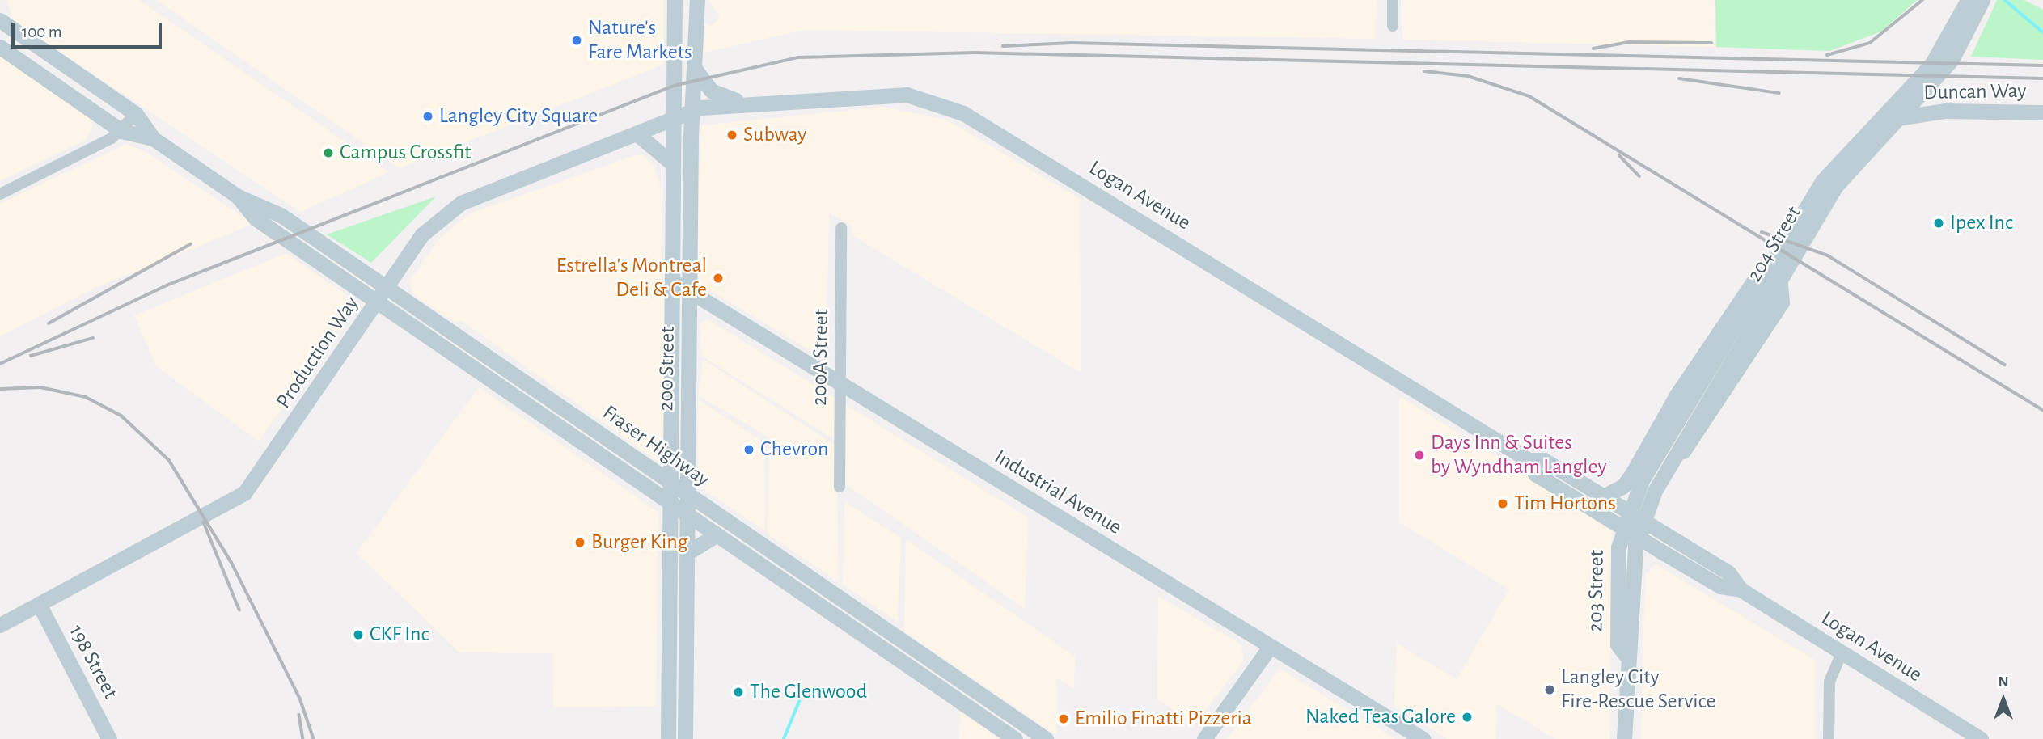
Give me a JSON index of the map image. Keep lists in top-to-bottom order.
{
  "streets": {
    "main road": [
      "Duncan Way",
      "Logan Avenue",
      "204 Street",
      "Production Way",
      "200 Street",
      "Fraser Highway",
      "Industrial Avenue",
      "203 Street",
      "198 Street"
    ],
    "street": ["200A Street"]
  },
  "crossings": [
    ["Logan Avenue", "204 Street"],
    ["Logan Avenue", "Production Way"],
    ["Logan Avenue", "200 Street"],
    ["Logan Avenue", "203 Street"],
    ["204 Street", "203 Street"],
    ["Production Way", "200 Street"],
    ["Production Way", "Fraser Highway"],
    ["Production Way", "198 Street"],
    ["200A Street", "Industrial Avenue"],
    ["200 Street", "Fraser Highway"],
    ["200 Street", "Industrial Avenue"]
  ],
  "places": [
    "Nature's Fare Markets",
    "Langley City Square",
    "Subway",
    "Campus Crossfit",
    "Ipex Inc",
    "Estrella's Montreal Deli & Cafe",
    "Chevron",
    "Days Inn & Suites by Wyndham Langley",
    "Tim Hortons",
    "Burger King",
    "CKF Inc",
    "Langley City Fire-Rescue Service",
    "The Glenwood",
    "Naked Teas Galore",
    "Emilio Finatti Pizzeria"
  ],
  "scale_bar": "100 m",
  "north": "top"
}
